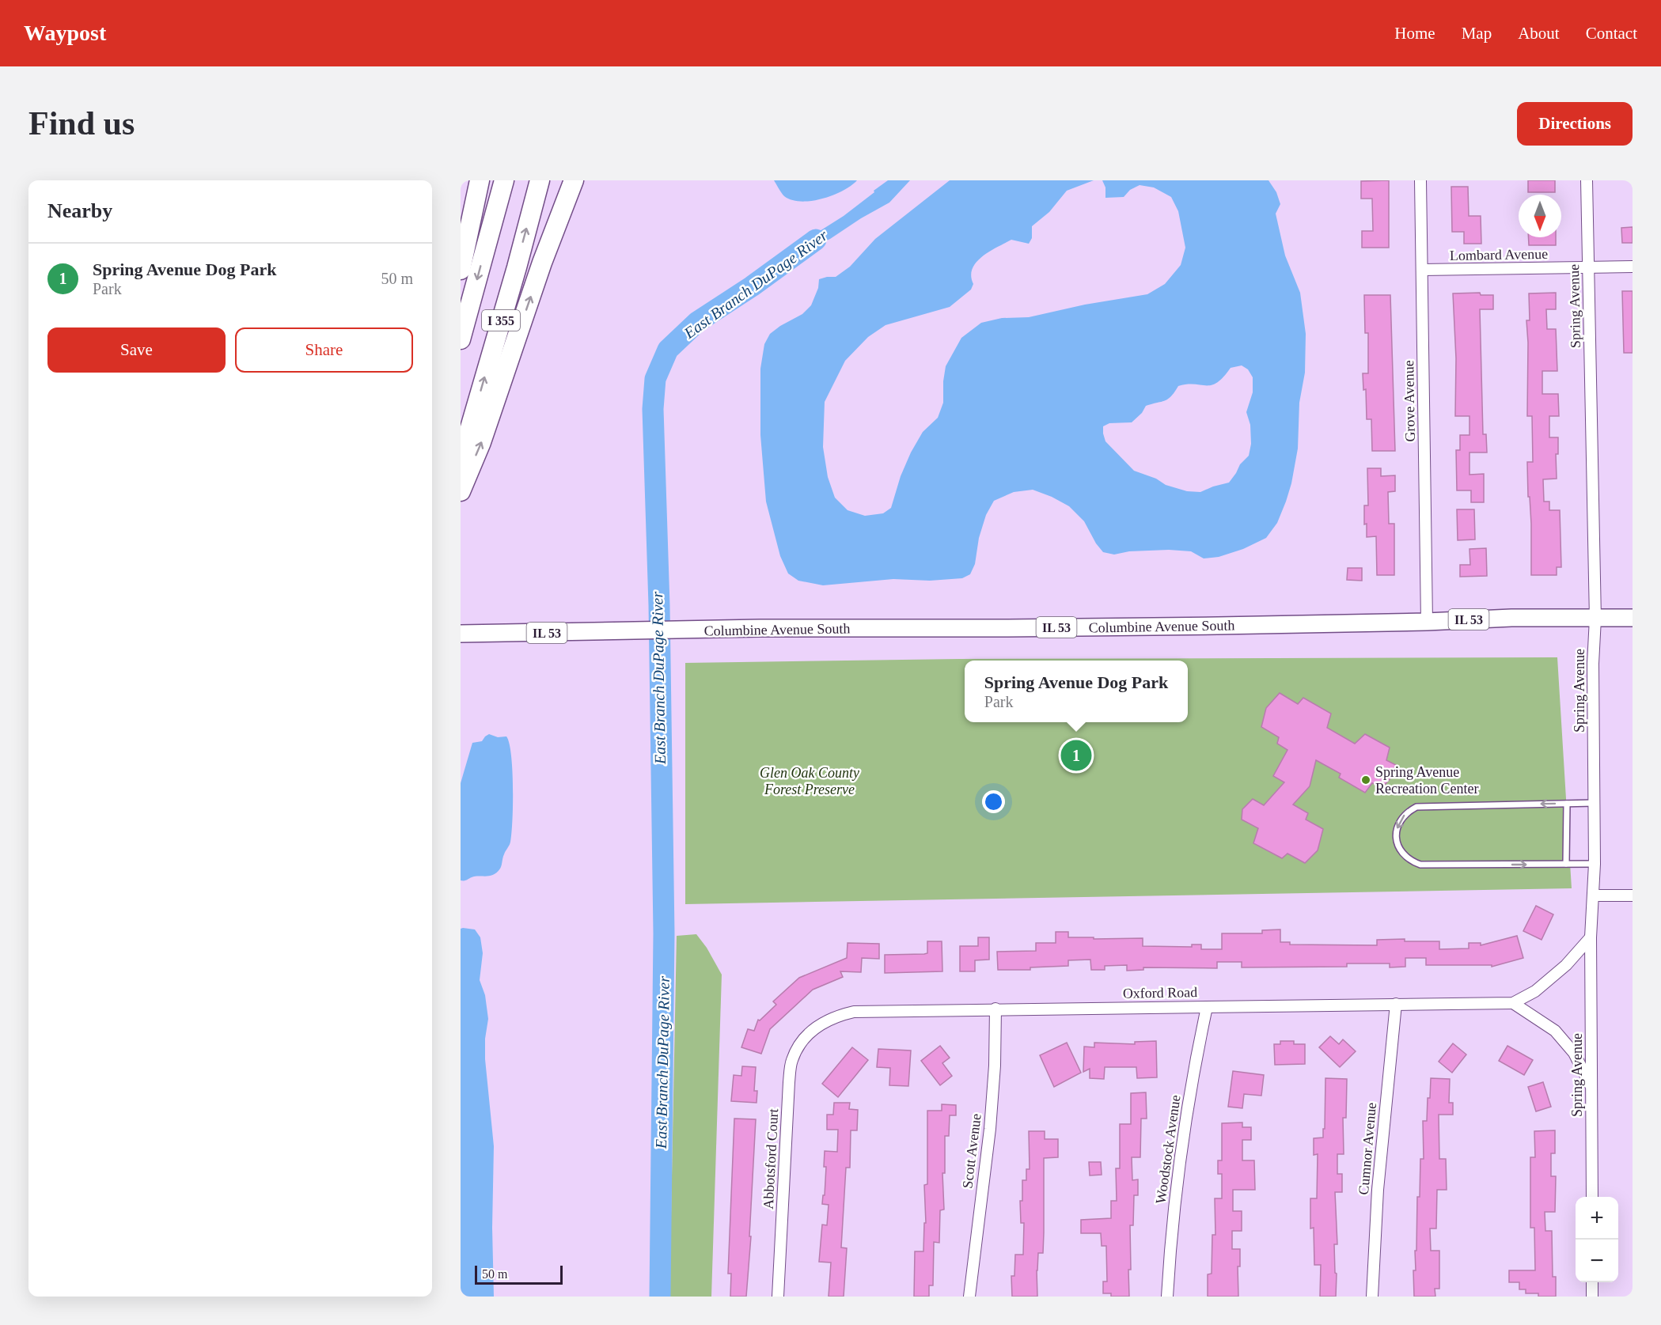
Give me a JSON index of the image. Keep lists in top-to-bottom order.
{
  "streets": {
    "highway": ["I 355"],
    "main road": ["IL 53", "Columbine Avenue South"],
    "street": [
      "Lombard Avenue",
      "Spring Avenue",
      "Grove Avenue",
      "Oxford Road",
      "Cumnor Avenue",
      "Woodstock Avenue",
      "Scott Avenue",
      "Abbotsford Court"
    ]
  },
  "crossings": [
    ["Lombard Avenue", "Spring Avenue"],
    ["Lombard Avenue", "Grove Avenue"],
    ["Spring Avenue", "Columbine Avenue South"],
    ["Spring Avenue", "Oxford Road"],
    ["Grove Avenue", "Columbine Avenue South"],
    ["Oxford Road", "Cumnor Avenue"],
    ["Oxford Road", "Woodstock Avenue"],
    ["Oxford Road", "Scott Avenue"],
    ["Oxford Road", "Abbotsford Court"]
  ],
  "water": ["East Branch DuPage River"],
  "parks": ["Glen Oak County Forest Preserve"],
  "places": ["Spring Avenue Recreation Center"],
  "scale_bar": "50 m",
  "north": "bottom",
  "page": {
    "header": "Waypost",
    "nav": [
      "Home",
      "Map",
      "About",
      "Contact"
    ],
    "buttons": [
      "Directions",
      ["Save", "Share"]
    ],
    "title": "Find us",
    "heading": "Nearby",
    "list": [
      {
        "mark": "1",
        "name": "Spring Avenue Dog Park",
        "note": "Park",
        "value": "50 m"
      }
    ],
    "popup": ["Spring Avenue Dog Park", "Park"],
    "pins": "1",
    "map_buttons": ["+", "−"],
    "scale": "50 m"
  }
}
